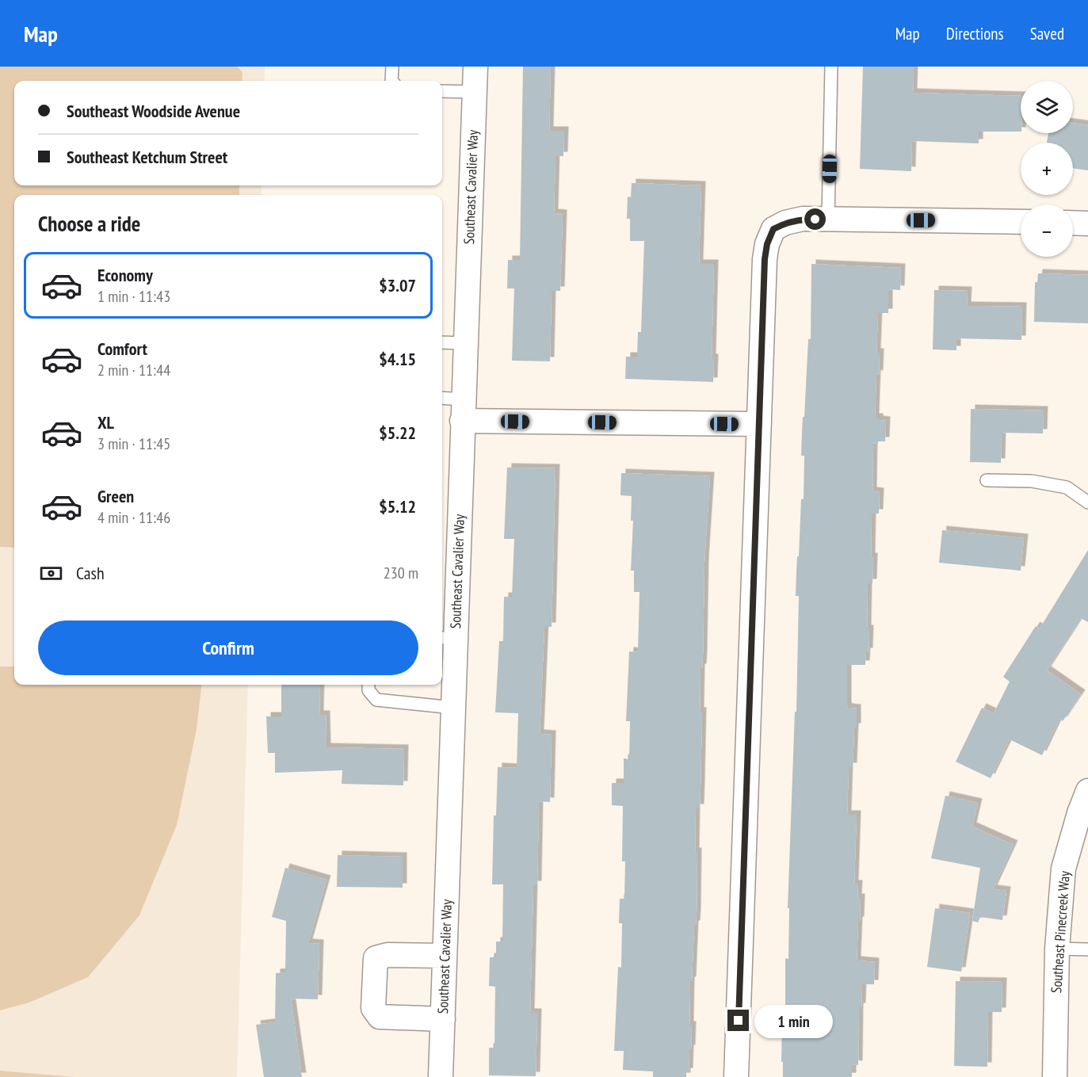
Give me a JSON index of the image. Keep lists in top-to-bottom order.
{
  "streets": {
    "street": ["Southeast Cavalier Way", "Southeast Pinecreek Way"]
  },
  "page": {
    "header": "Map",
    "nav": ["Map", "Directions", "Saved"],
    "map_buttons": ["+", "−"],
    "banner": ["Southeast Woodside Avenue", "Southeast Ketchum Street"],
    "heading": "Choose a ride",
    "list": [
      {
        "name": "Economy",
        "note": "1 min · 11:43",
        "value": "$3.07"
      },
      {
        "name": "Comfort",
        "note": "2 min · 11:44",
        "value": "$4.15"
      },
      {
        "name": "XL",
        "note": "3 min · 11:45",
        "value": "$5.22"
      },
      {
        "name": "Green",
        "note": "4 min · 11:46",
        "value": "$5.12"
      }
    ],
    "pay": ["Cash", "230 m"],
    "buttons": "Confirm",
    "bubble": "1 min"
  }
}
